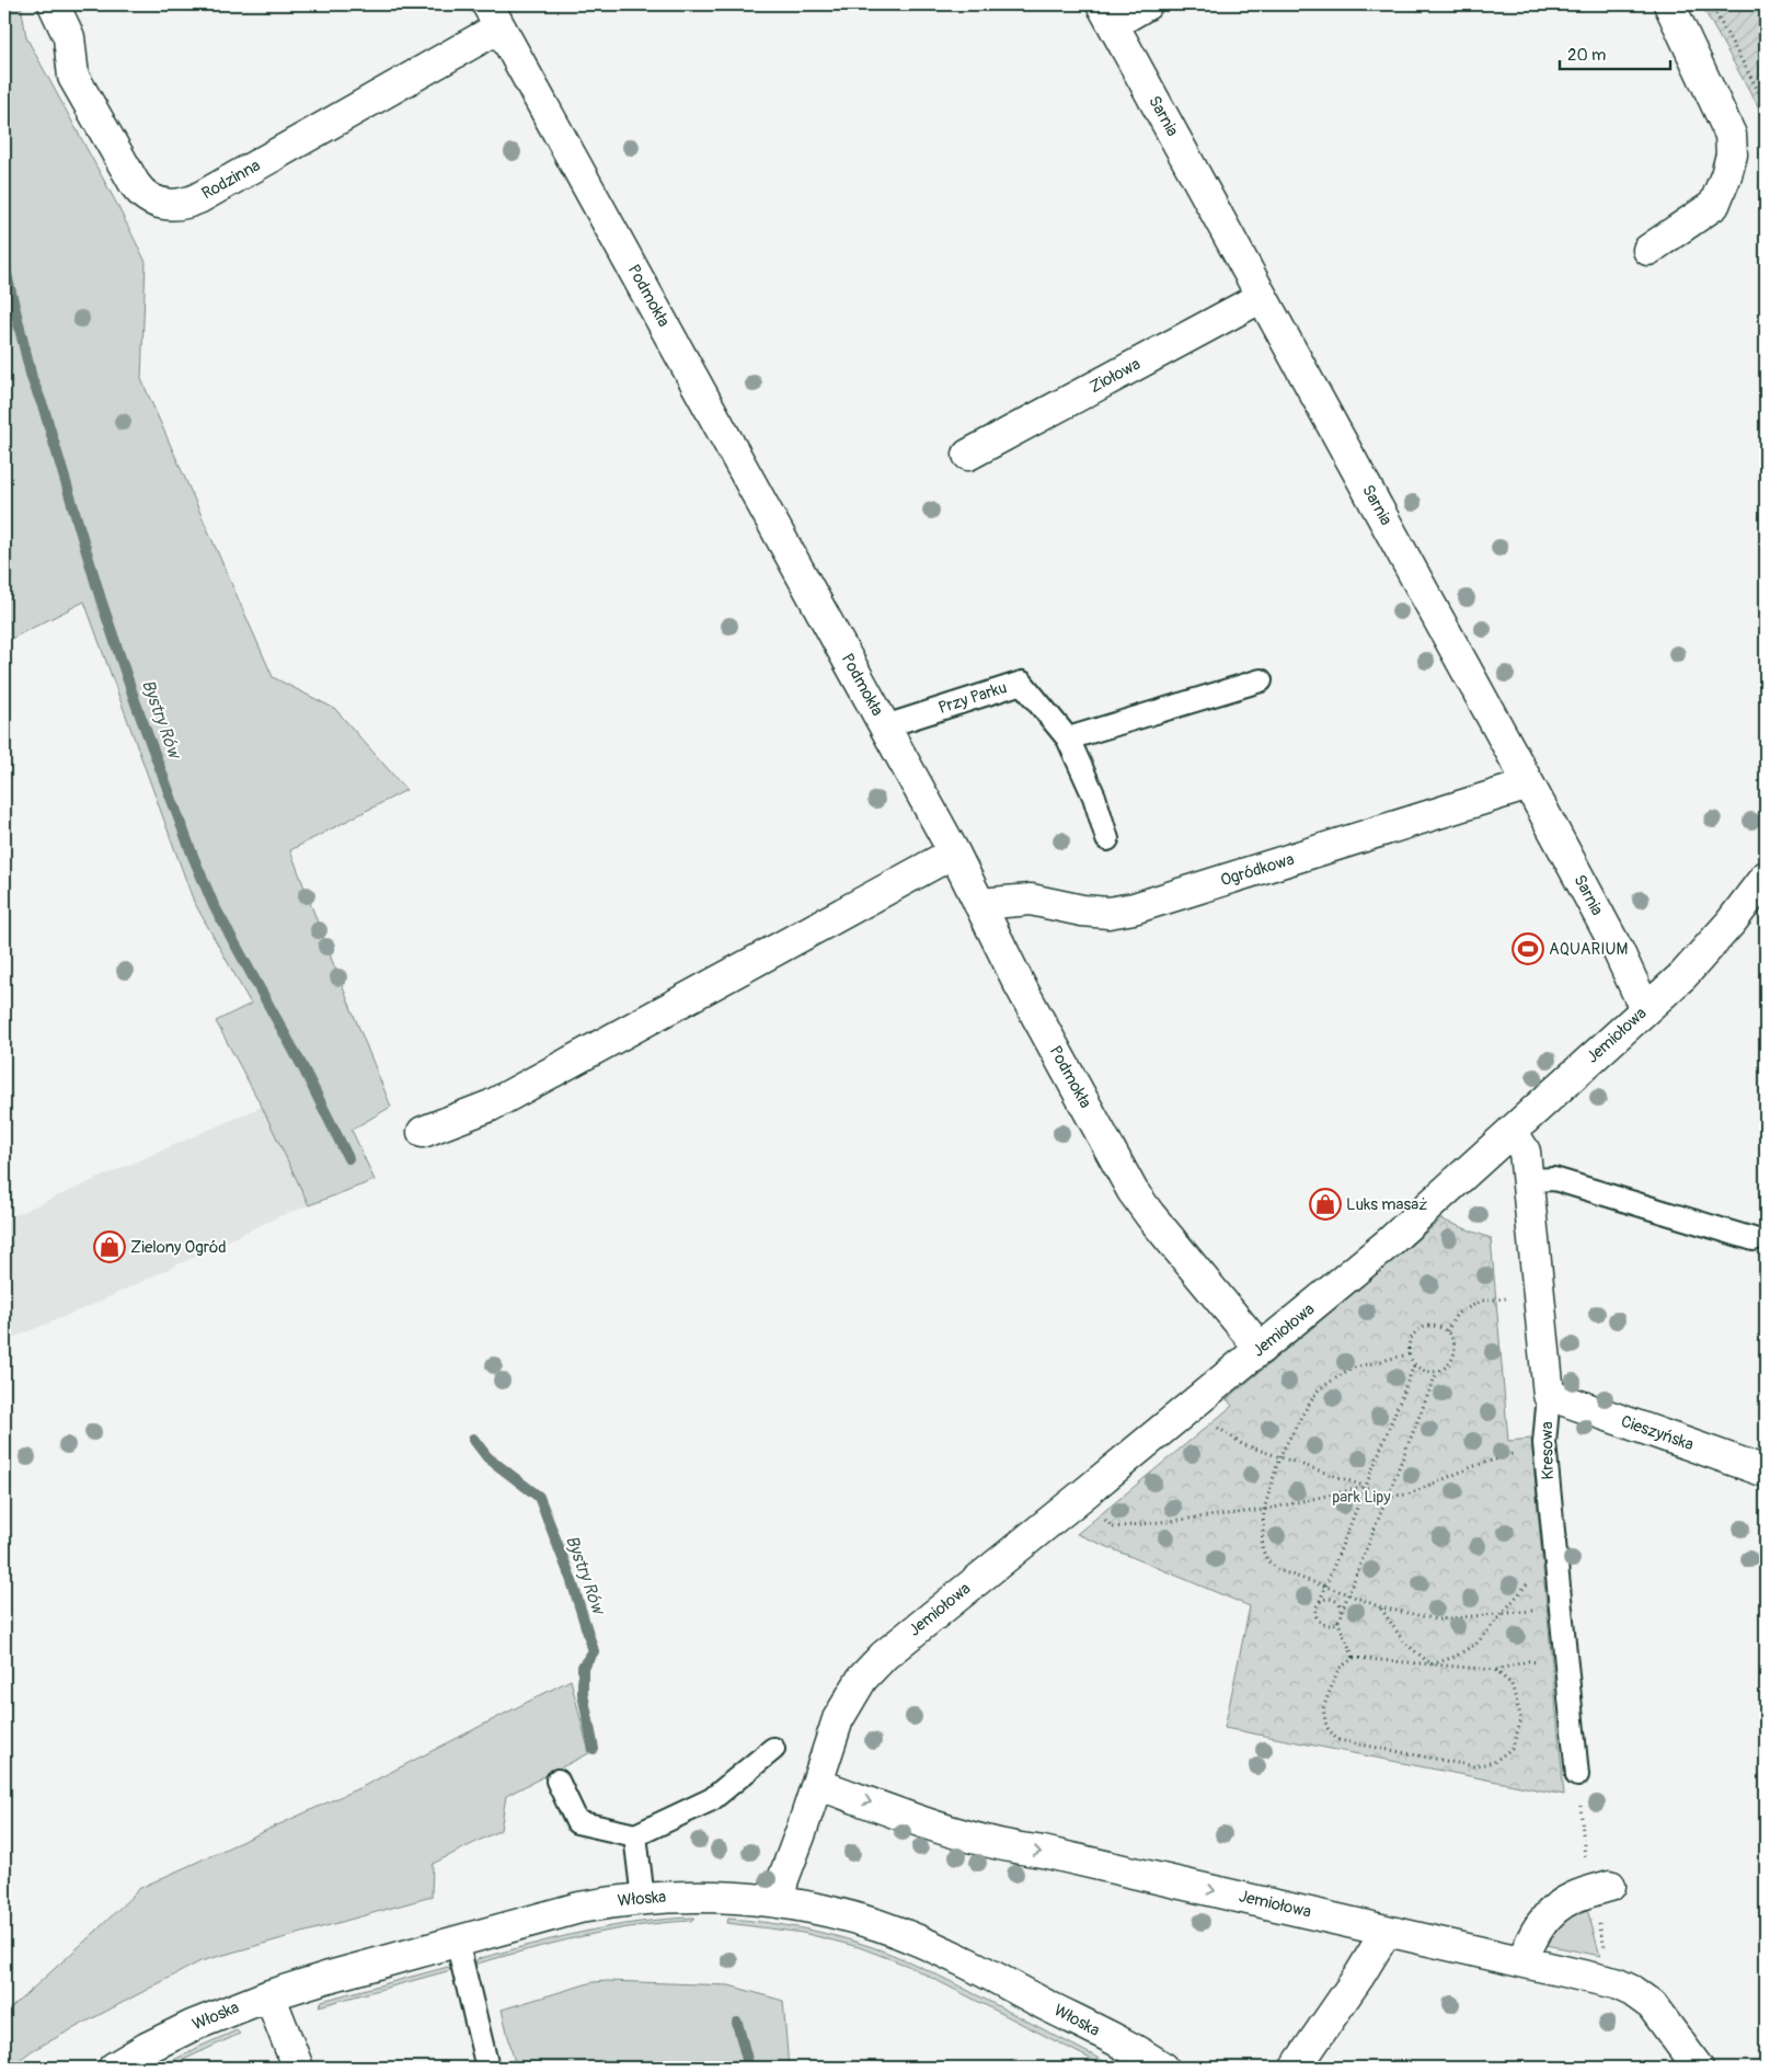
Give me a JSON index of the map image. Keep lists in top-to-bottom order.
{
  "streets": {
    "street": [
      "Sarnia",
      "Rodzinna",
      "Podmokła",
      "Ziołowa",
      "Ogródkowa",
      "Jemiołowa",
      "Cieszyńska",
      "Kresowa",
      "Włoska"
    ],
    "lane": ["Przy Parku"]
  },
  "crossings": [
    ["Sarnia", "Ziołowa"],
    ["Sarnia", "Ogródkowa"],
    ["Sarnia", "Jemiołowa"],
    ["Rodzinna", "Podmokła"],
    ["Podmokła", "Przy Parku"],
    ["Podmokła", "Ogródkowa"],
    ["Podmokła", "Jemiołowa"],
    ["Jemiołowa", "Kresowa"],
    ["Jemiołowa", "Włoska"],
    ["Cieszyńska", "Kresowa"]
  ],
  "water": ["Bystry Rów"],
  "parks": ["park Lipy"],
  "places": {
    "sports": ["AQUARIUM"],
    "shop": ["Luks masaż", "Zielony Ogród"]
  },
  "scale_bar": "20 m"
}
